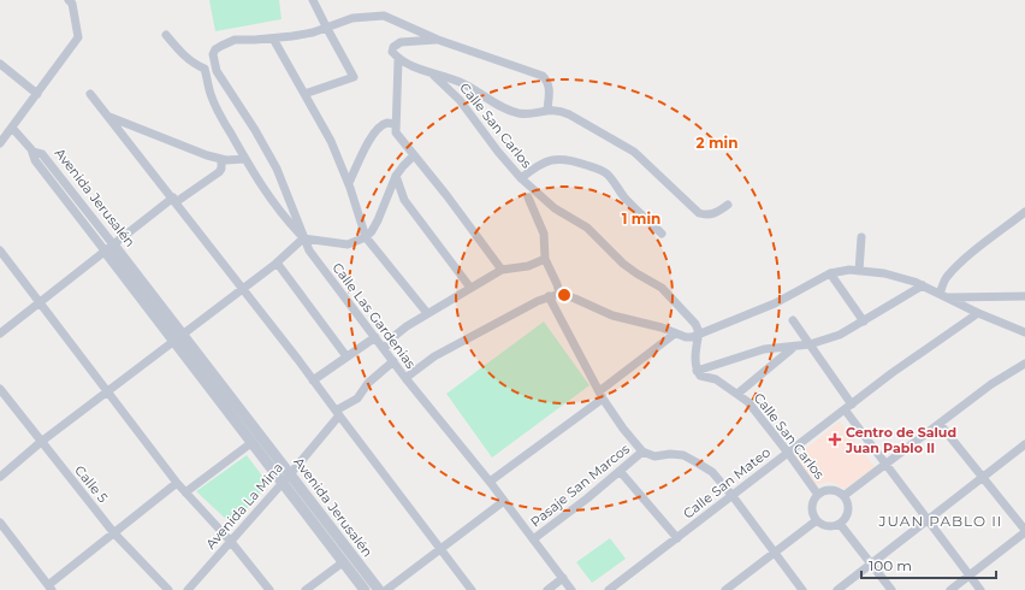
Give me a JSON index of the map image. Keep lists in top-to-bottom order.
{
  "streets": {
    "street": [
      "Calle San Carlos",
      "Avenida Jerusalén",
      "Calle Las Gardenias",
      "Calle San Mateo",
      "Calle 5",
      "Pasaje San Marcos",
      "Avenida La Mina"
    ]
  },
  "crossings": [
    ["Calle San Carlos", "Calle San Mateo"],
    ["Avenida Jerusalén", "Avenida La Mina"],
    ["Calle Las Gardenias", "Pasaje San Marcos"]
  ],
  "districts": ["JUAN PABLO II"],
  "places": {
    "health": ["Centro de Salud Juan Pablo II"]
  },
  "scale_bar": "100 m",
  "rings": ["2 min", "1 min"]
}
